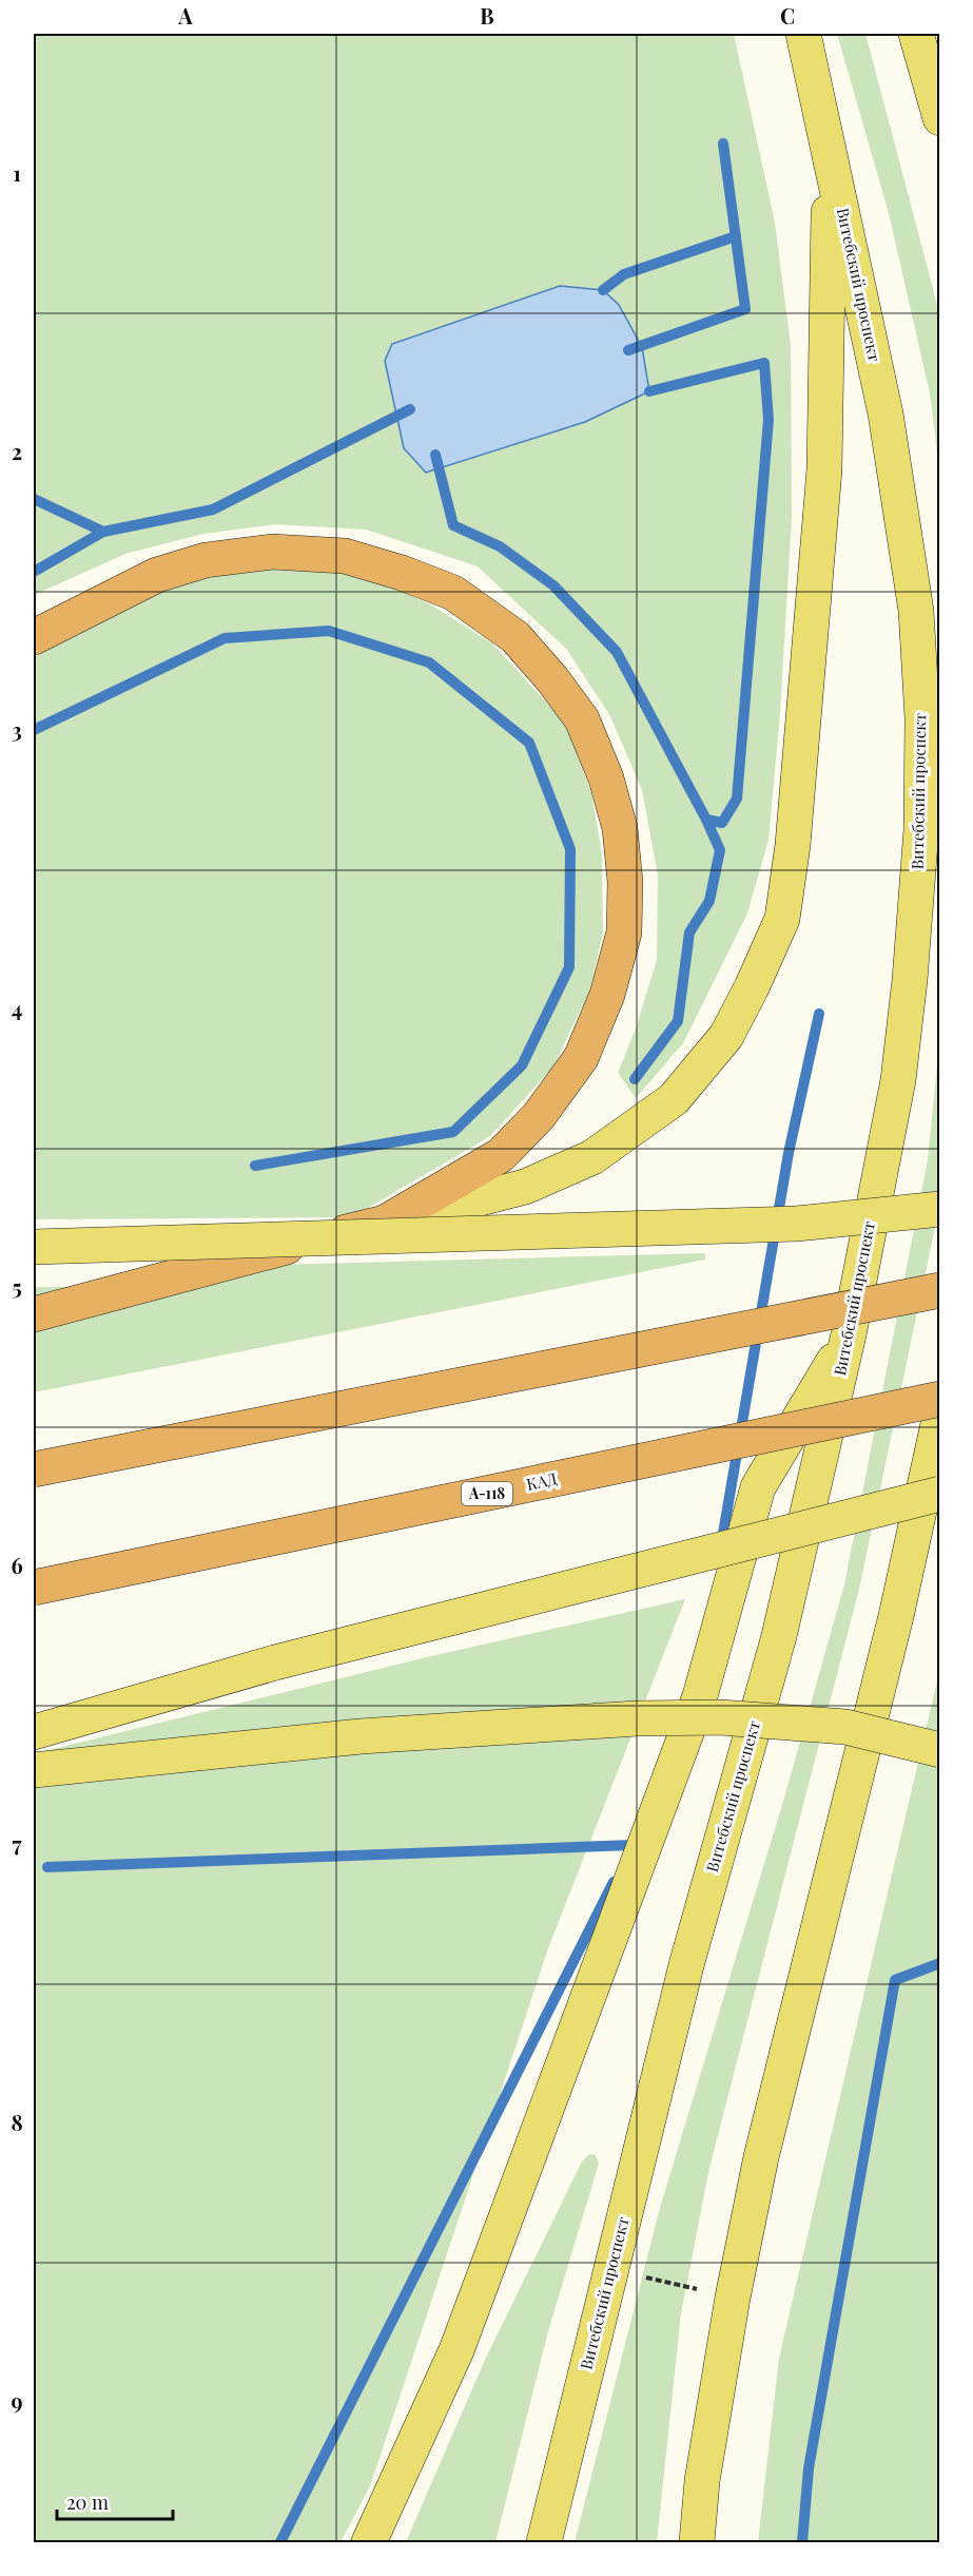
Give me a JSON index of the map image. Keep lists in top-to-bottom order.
{
  "streets": {
    "highway": ["КАД", "А-118"],
    "main road": ["Витебский проспект"]
  },
  "scale_bar": "20 m",
  "grid": {
    "columns": ["A", "B", "C"],
    "rows": [
      "1",
      "2",
      "3",
      "4",
      "5",
      "6",
      "7",
      "8",
      "9"
    ]
  }
}
